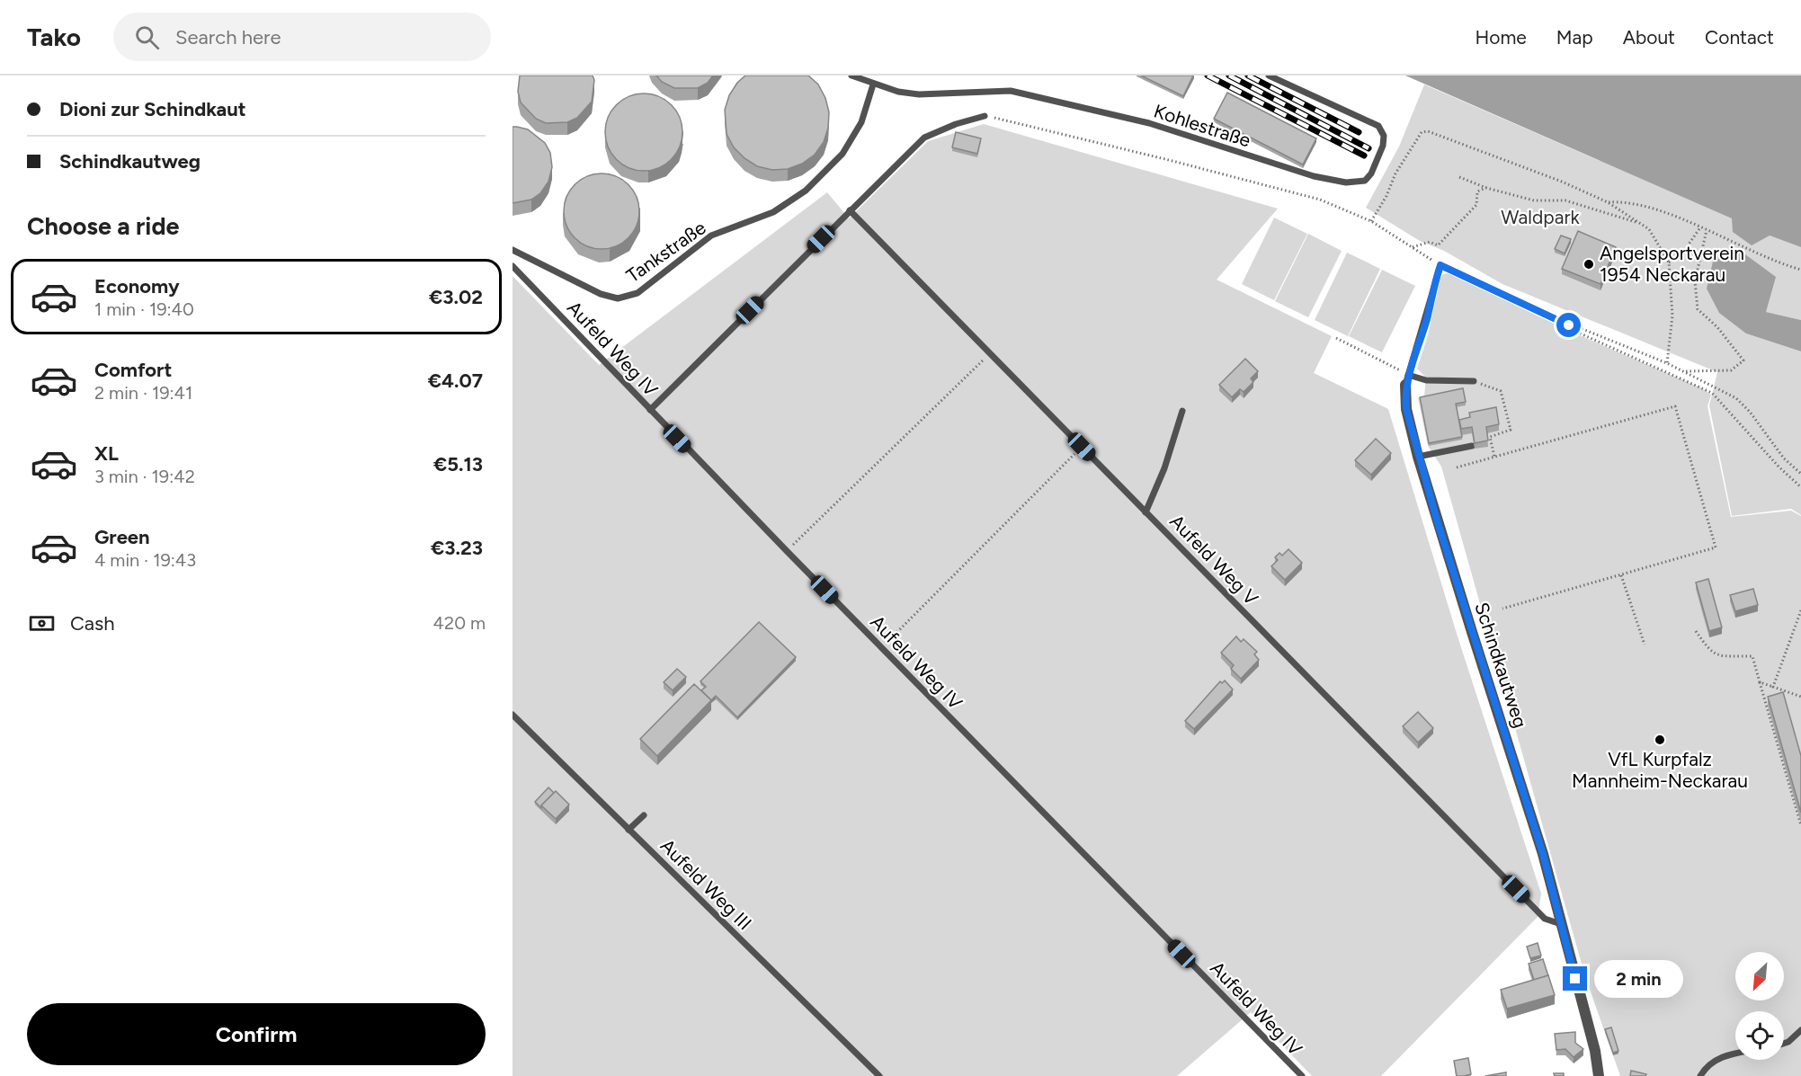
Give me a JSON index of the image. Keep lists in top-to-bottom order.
{
  "streets": {
    "street": ["Schindkautweg"],
    "lane": [
      "Kohlestraße",
      "Tankstraße",
      "Aufeld Weg IV",
      "Aufeld Weg V",
      "Aufeld Weg III"
    ]
  },
  "crossings": [
    ["Kohlestraße", "Tankstraße"],
    ["Aufeld Weg V", "Schindkautweg"]
  ],
  "parks": ["Waldpark"],
  "places": ["Angelsportverein 1954 Neckarau", "VfL Kurpfalz Mannheim-Neckarau"],
  "north": "bottom left",
  "page": {
    "header": "Tako",
    "search": "Search here",
    "nav": [
      "Home",
      "Map",
      "About",
      "Contact"
    ],
    "banner": ["Dioni zur Schindkaut", "Schindkautweg"],
    "heading": "Choose a ride",
    "list": [
      {
        "name": "Economy",
        "note": "1 min · 19:40",
        "value": "€3.02"
      },
      {
        "name": "Comfort",
        "note": "2 min · 19:41",
        "value": "€4.07"
      },
      {
        "name": "XL",
        "note": "3 min · 19:42",
        "value": "€5.13"
      },
      {
        "name": "Green",
        "note": "4 min · 19:43",
        "value": "€3.23"
      }
    ],
    "pay": ["Cash", "420 m"],
    "bubble": "2 min",
    "buttons": "Confirm"
  }
}
